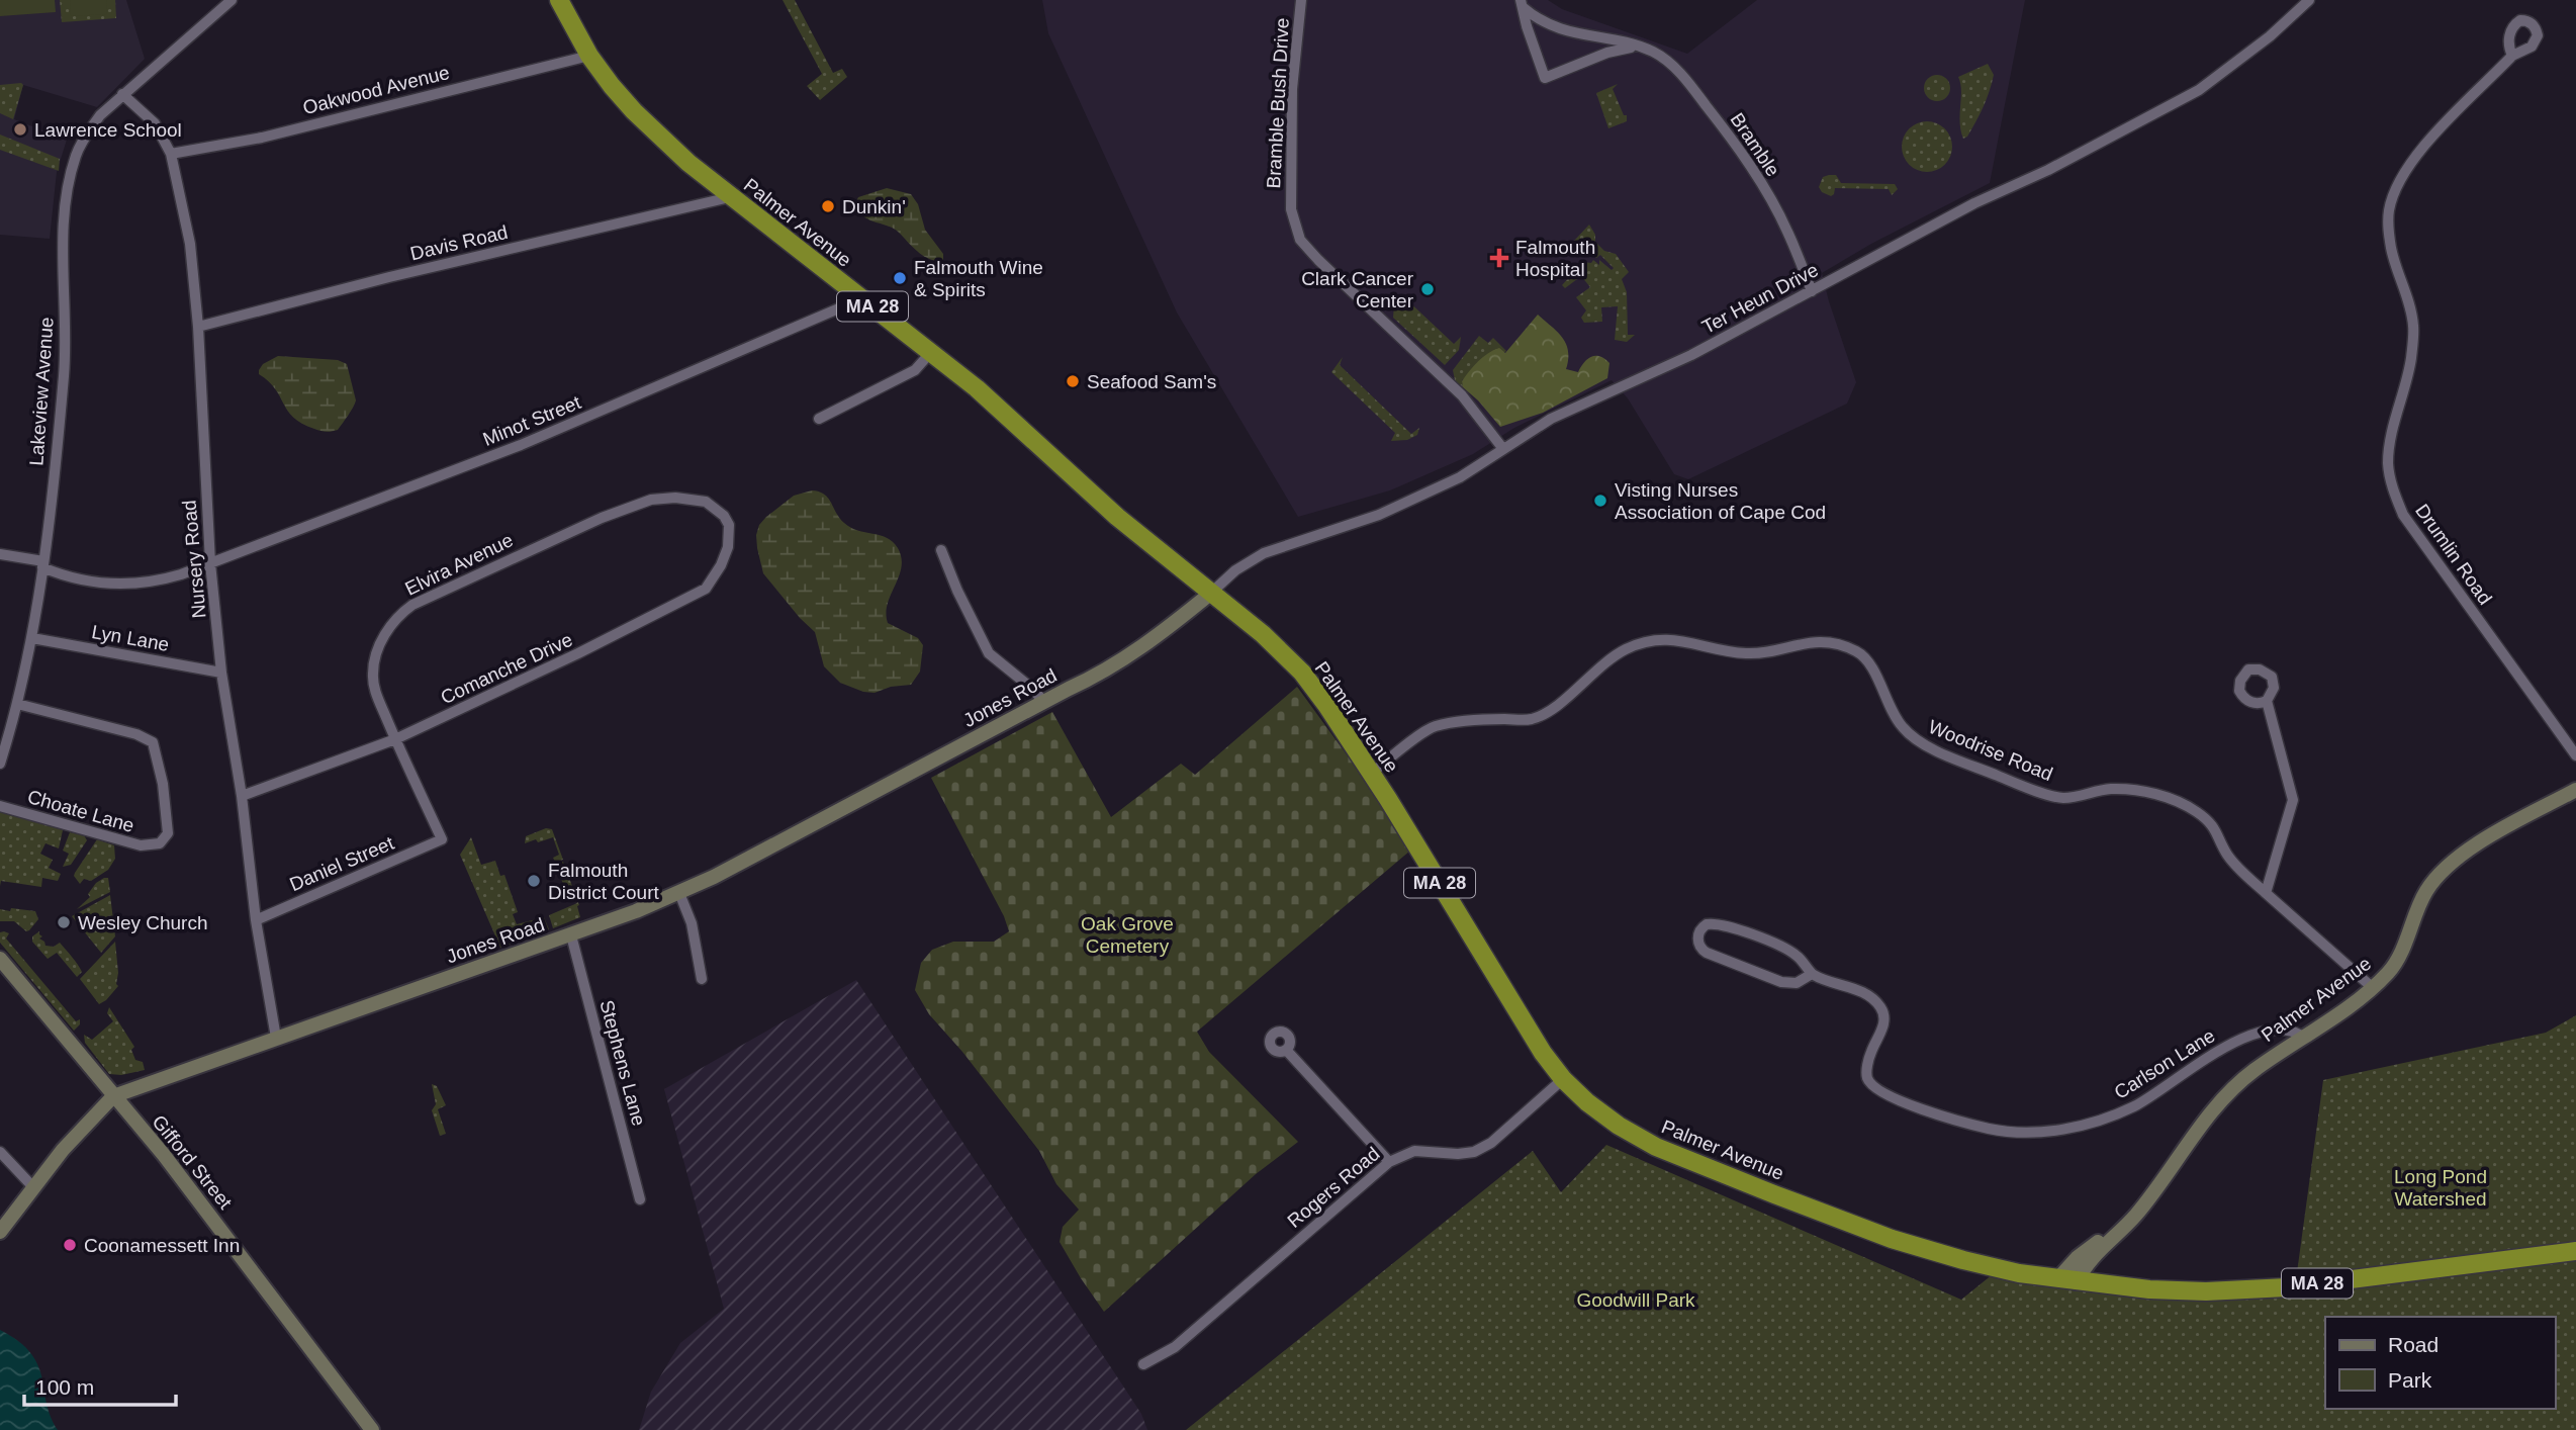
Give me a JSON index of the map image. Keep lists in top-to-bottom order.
{
  "streets": {
    "highway": ["Palmer Avenue", "MA 28"],
    "main road": ["Jones Road", "Gifford Street"],
    "street": [
      "Oakwood Avenue",
      "Bramble Bush Drive",
      "Bramble",
      "Davis Road",
      "Ter Heun Drive",
      "Lakeview Avenue",
      "Minot Street",
      "Drumlin Road",
      "Nursery Road",
      "Elvira Avenue",
      "Lyn Lane",
      "Comanche Drive",
      "Woodrise Road",
      "Choate Lane",
      "Daniel Street",
      "Stephens Lane",
      "Carlson Lane",
      "Rogers Road"
    ]
  },
  "crossings": [
    ["Oakwood Avenue", "Palmer Avenue"],
    ["Oakwood Avenue", "Nursery Road"],
    ["Bramble Bush Drive", "Ter Heun Drive"],
    ["Bramble", "Ter Heun Drive"],
    ["Palmer Avenue", "Davis Road"],
    ["Palmer Avenue", "Ter Heun Drive"],
    ["Palmer Avenue", "MA 28"],
    ["Palmer Avenue", "Minot Street"],
    ["Palmer Avenue", "Jones Road"],
    ["Palmer Avenue", "Woodrise Road"],
    ["Palmer Avenue", "Carlson Lane"],
    ["Palmer Avenue", "Rogers Road"],
    ["Davis Road", "Nursery Road"],
    ["Ter Heun Drive", "Jones Road"],
    ["Lakeview Avenue", "Minot Street"],
    ["Lakeview Avenue", "Nursery Road"],
    ["Lakeview Avenue", "Lyn Lane"],
    ["Lakeview Avenue", "Choate Lane"],
    ["Minot Street", "Nursery Road"],
    ["Nursery Road", "Lyn Lane"],
    ["Nursery Road", "Comanche Drive"],
    ["Nursery Road", "Jones Road"],
    ["Nursery Road", "Daniel Street"],
    ["Elvira Avenue", "Comanche Drive"],
    ["Elvira Avenue", "Daniel Street"],
    ["Jones Road", "Stephens Lane"],
    ["Jones Road", "Gifford Street"]
  ],
  "parks": ["Oak Grove Cemetery", "Long Pond Watershed", "Goodwill Park"],
  "places": {
    "other": [
      "Lawrence School",
      "Dunkin'",
      "Falmouth Wine & Spirits",
      "Clark Cancer Center",
      "Seafood Sam's",
      "Visting Nurses Association of Cape Cod",
      "Falmouth District Court",
      "Wesley Church",
      "Coonamessett Inn"
    ],
    "health": ["Falmouth Hospital"]
  },
  "legend": ["Road", "Park"],
  "scale_bar": "100 m"
}
